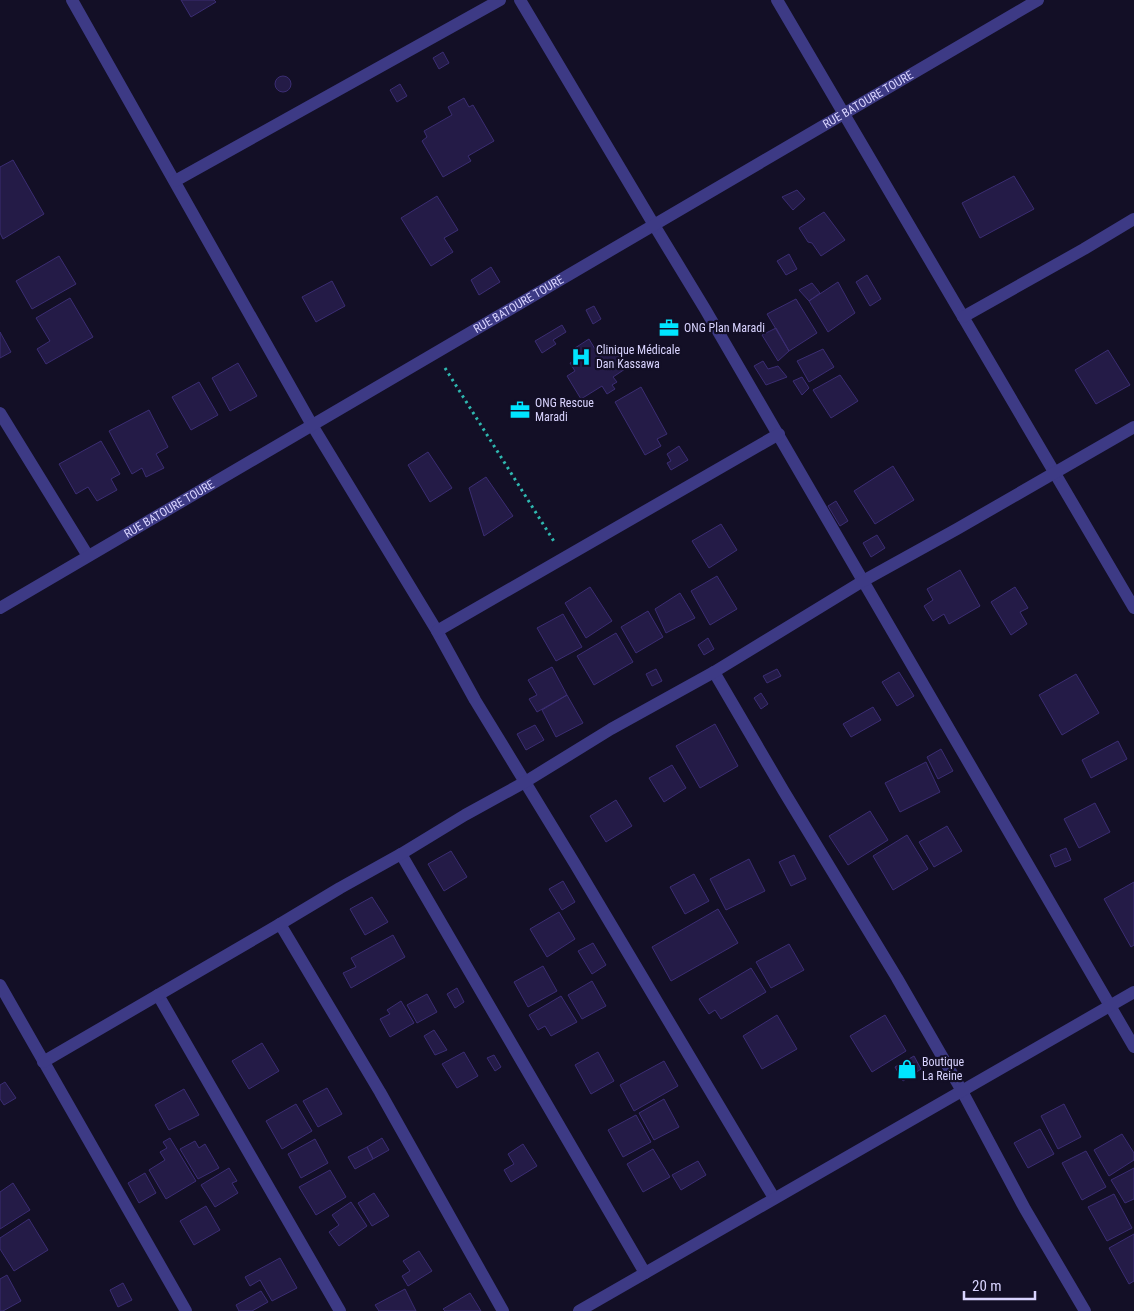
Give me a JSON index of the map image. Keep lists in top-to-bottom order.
{
  "streets": {
    "street": ["RUE BATOURE TOURE"]
  },
  "places": {
    "office": ["ONG Plan Maradi", "ONG Rescue Maradi"],
    "hospital": ["Clinique Médicale Dan Kassawa"],
    "shop": ["Boutique La Reine"]
  },
  "scale_bar": "20 m"
}
